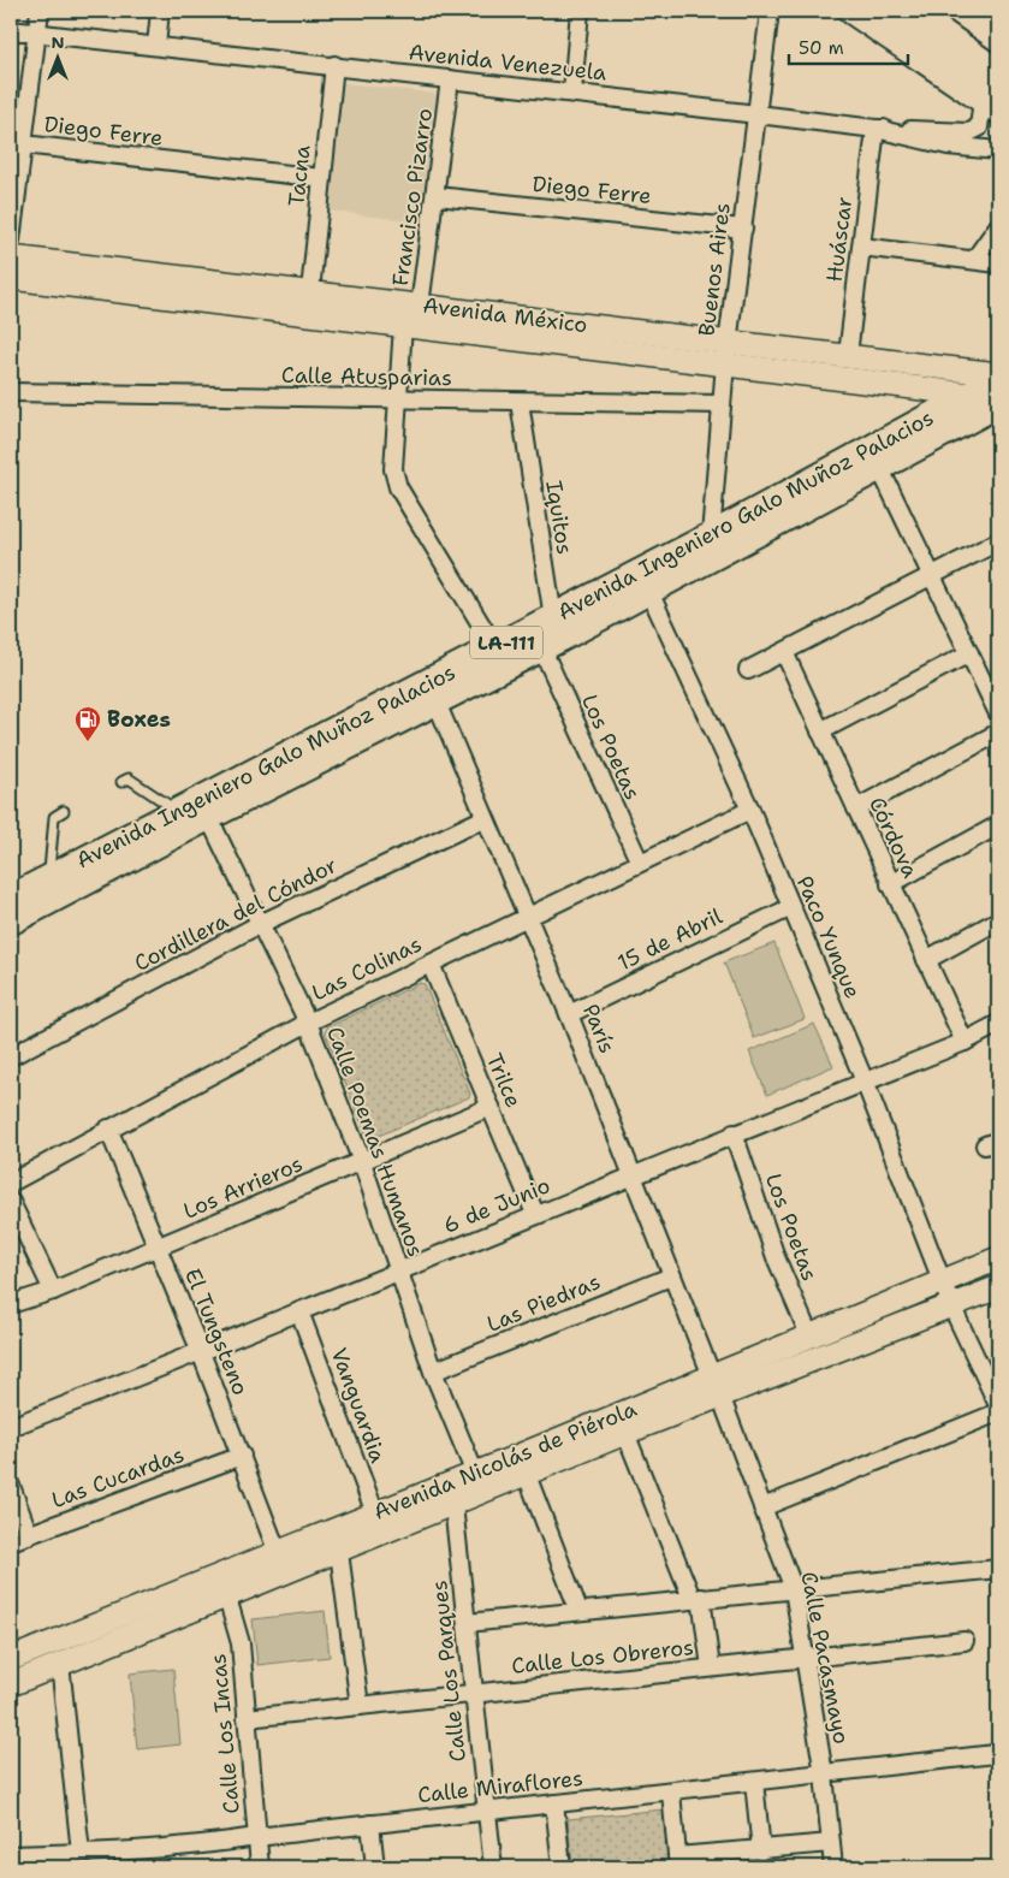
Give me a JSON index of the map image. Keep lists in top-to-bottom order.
{
  "streets": {
    "main road": ["Avenida Ingeniero Galo Muñoz Palacios", "LA-111"],
    "street": [
      "Avenida Venezuela",
      "Diego Ferre",
      "Tacna",
      "Francisco Pizarro",
      "Huáscar",
      "Buenos Aires",
      "Avenida México",
      "Calle Atusparias",
      "Iquitos",
      "Los Poetas",
      "Córdova",
      "Cordillera del Cóndor",
      "Paco Yunque",
      "15 de Abril",
      "Las Colinas",
      "París",
      "Trilce",
      "Calle Poemas Humanos",
      "Los Arrieros",
      "6 de Junio",
      "Las Piedras",
      "El Tungsteno",
      "Vanguardia",
      "Avenida Nicolás de Piérola",
      "Las Cucardas",
      "Calle Los Obreros",
      "Calle Pacasmayo",
      "Calle Los Parques",
      "Calle Los Incas",
      "Calle Miraflores"
    ]
  },
  "crossings": [
    ["Avenida Venezuela", "Tacna"],
    ["Avenida Venezuela", "Francisco Pizarro"],
    ["Avenida Venezuela", "Huáscar"],
    ["Avenida Venezuela", "Buenos Aires"],
    ["Diego Ferre", "Tacna"],
    ["Diego Ferre", "Francisco Pizarro"],
    ["Diego Ferre", "Buenos Aires"],
    ["Tacna", "Avenida México"],
    ["Francisco Pizarro", "Avenida México"],
    ["Huáscar", "Avenida México"],
    ["Buenos Aires", "Avenida México"],
    ["Buenos Aires", "Calle Atusparias"],
    ["Buenos Aires", "Avenida Ingeniero Galo Muñoz Palacios"],
    ["Avenida México", "Avenida Ingeniero Galo Muñoz Palacios"],
    ["Calle Atusparias", "Iquitos"],
    ["Avenida Ingeniero Galo Muñoz Palacios", "Iquitos"],
    ["Avenida Ingeniero Galo Muñoz Palacios", "Los Poetas"],
    ["Avenida Ingeniero Galo Muñoz Palacios", "Paco Yunque"],
    ["Avenida Ingeniero Galo Muñoz Palacios", "París"],
    ["Avenida Ingeniero Galo Muñoz Palacios", "Calle Poemas Humanos"],
    ["Iquitos", "Los Poetas"],
    ["Los Poetas", "Las Colinas"],
    ["Los Poetas", "6 de Junio"],
    ["Los Poetas", "Avenida Nicolás de Piérola"],
    ["Córdova", "6 de Junio"],
    ["Cordillera del Cóndor", "París"],
    ["Cordillera del Cóndor", "Calle Poemas Humanos"],
    ["Paco Yunque", "15 de Abril"],
    ["Paco Yunque", "Las Colinas"],
    ["Paco Yunque", "6 de Junio"],
    ["Paco Yunque", "Avenida Nicolás de Piérola"],
    ["15 de Abril", "París"],
    ["Las Colinas", "París"],
    ["Las Colinas", "Trilce"],
    ["Las Colinas", "Calle Poemas Humanos"],
    ["Las Colinas", "El Tungsteno"],
    ["París", "6 de Junio"],
    ["París", "Las Piedras"],
    ["París", "Avenida Nicolás de Piérola"],
    ["París", "Calle Pacasmayo"],
    ["Trilce", "Los Arrieros"],
    ["Trilce", "6 de Junio"],
    ["Calle Poemas Humanos", "Los Arrieros"],
    ["Calle Poemas Humanos", "6 de Junio"],
    ["Calle Poemas Humanos", "Las Piedras"],
    ["Calle Poemas Humanos", "Avenida Nicolás de Piérola"],
    ["Los Arrieros", "El Tungsteno"],
    ["6 de Junio", "El Tungsteno"],
    ["6 de Junio", "Vanguardia"],
    ["El Tungsteno", "Avenida Nicolás de Piérola"],
    ["El Tungsteno", "Las Cucardas"],
    ["Vanguardia", "Avenida Nicolás de Piérola"],
    ["Avenida Nicolás de Piérola", "Calle Pacasmayo"],
    ["Avenida Nicolás de Piérola", "Calle Los Parques"],
    ["Avenida Nicolás de Piérola", "Calle Los Incas"],
    ["Calle Los Obreros", "Calle Pacasmayo"],
    ["Calle Los Obreros", "Calle Los Parques"],
    ["Calle Los Obreros", "Calle Los Incas"],
    ["Calle Pacasmayo", "Calle Miraflores"],
    ["Calle Los Parques", "Calle Miraflores"],
    ["Calle Los Incas", "Calle Miraflores"]
  ],
  "places": {
    "fuel station": ["Boxes"]
  },
  "scale_bar": "50 m",
  "north": "top"
}
